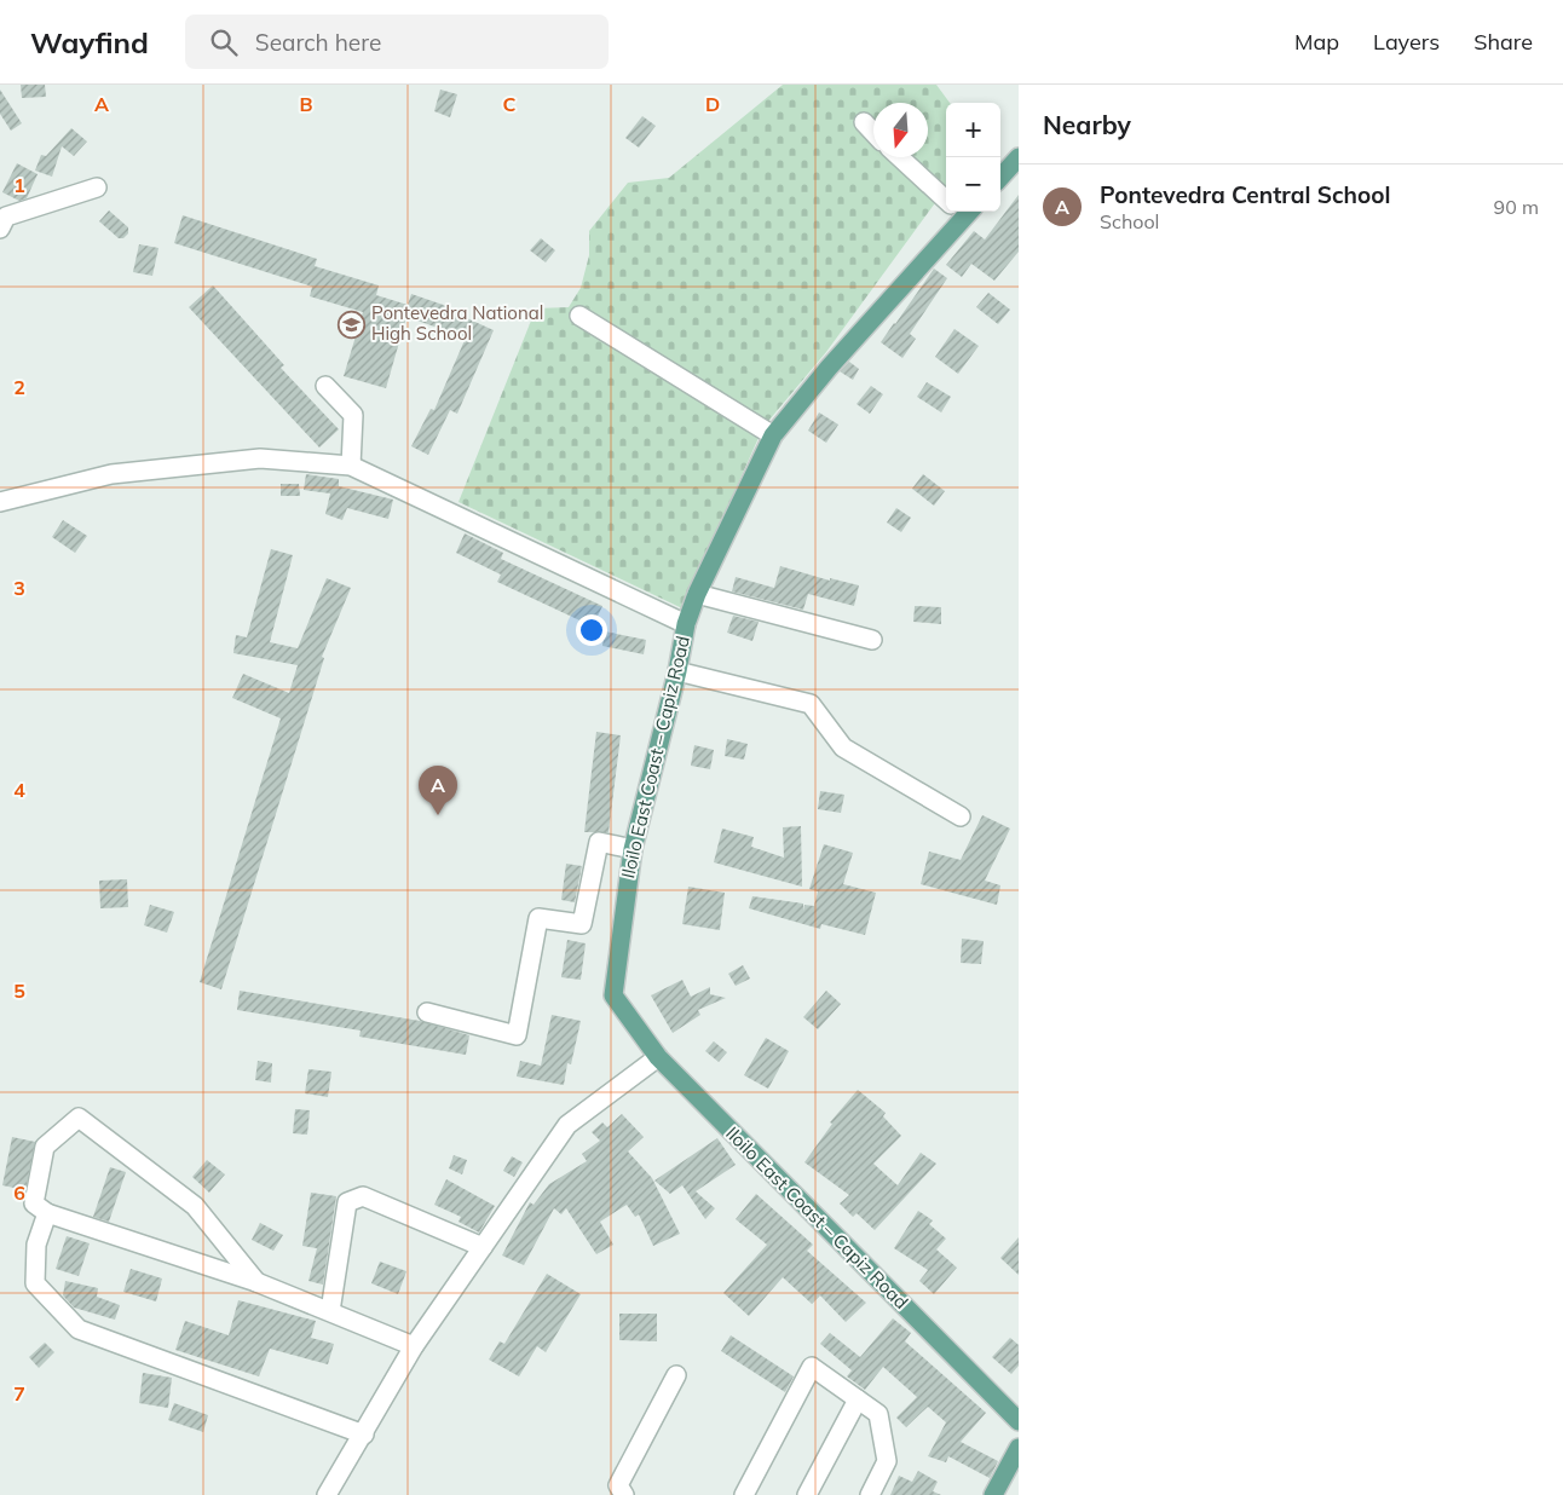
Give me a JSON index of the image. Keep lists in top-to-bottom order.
{
  "streets": {
    "main road": ["Iloilo East Coast – Capiz Road"]
  },
  "places": {
    "school or university": ["Pontevedra National High School"]
  },
  "north": "bottom",
  "page": {
    "header": "Wayfind",
    "search": "Search here",
    "nav": ["Map", "Layers", "Share"],
    "heading": "Nearby",
    "map_buttons": ["+", "−"],
    "list": [
      {
        "mark": "A",
        "name": "Pontevedra Central School",
        "note": "School",
        "value": "90 m"
      }
    ],
    "pins": "A"
  },
  "grid": {
    "columns": [
      "A",
      "B",
      "C",
      "D"
    ],
    "rows": [
      "1",
      "2",
      "3",
      "4",
      "5",
      "6",
      "7"
    ]
  }
}
